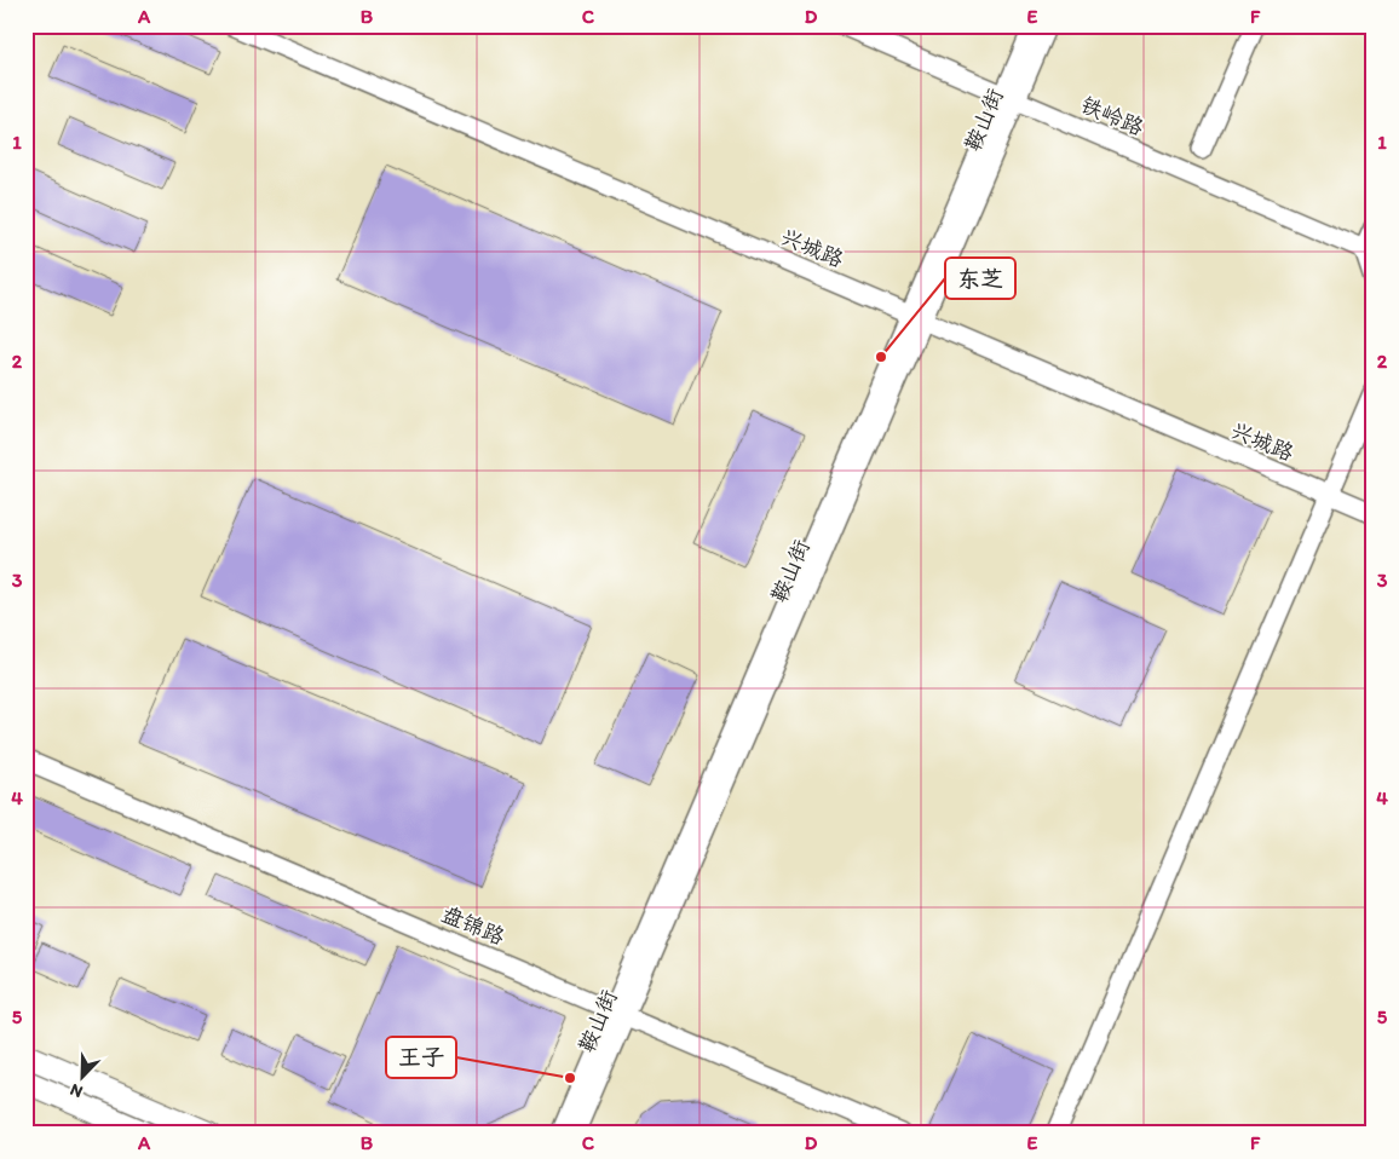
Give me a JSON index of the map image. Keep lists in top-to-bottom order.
{
  "streets": {
    "street": [
      "铁岭路",
      "鞍山街",
      "兴城路",
      "盘锦路"
    ]
  },
  "crossings": [
    ["铁岭路", "鞍山街"],
    ["鞍山街", "兴城路"],
    ["鞍山街", "盘锦路"]
  ],
  "places": ["东芝", "王子"],
  "north": "bottom left",
  "grid": {
    "columns": [
      "A",
      "B",
      "C",
      "D",
      "E",
      "F"
    ],
    "rows": [
      "1",
      "2",
      "3",
      "4",
      "5"
    ]
  }
}
